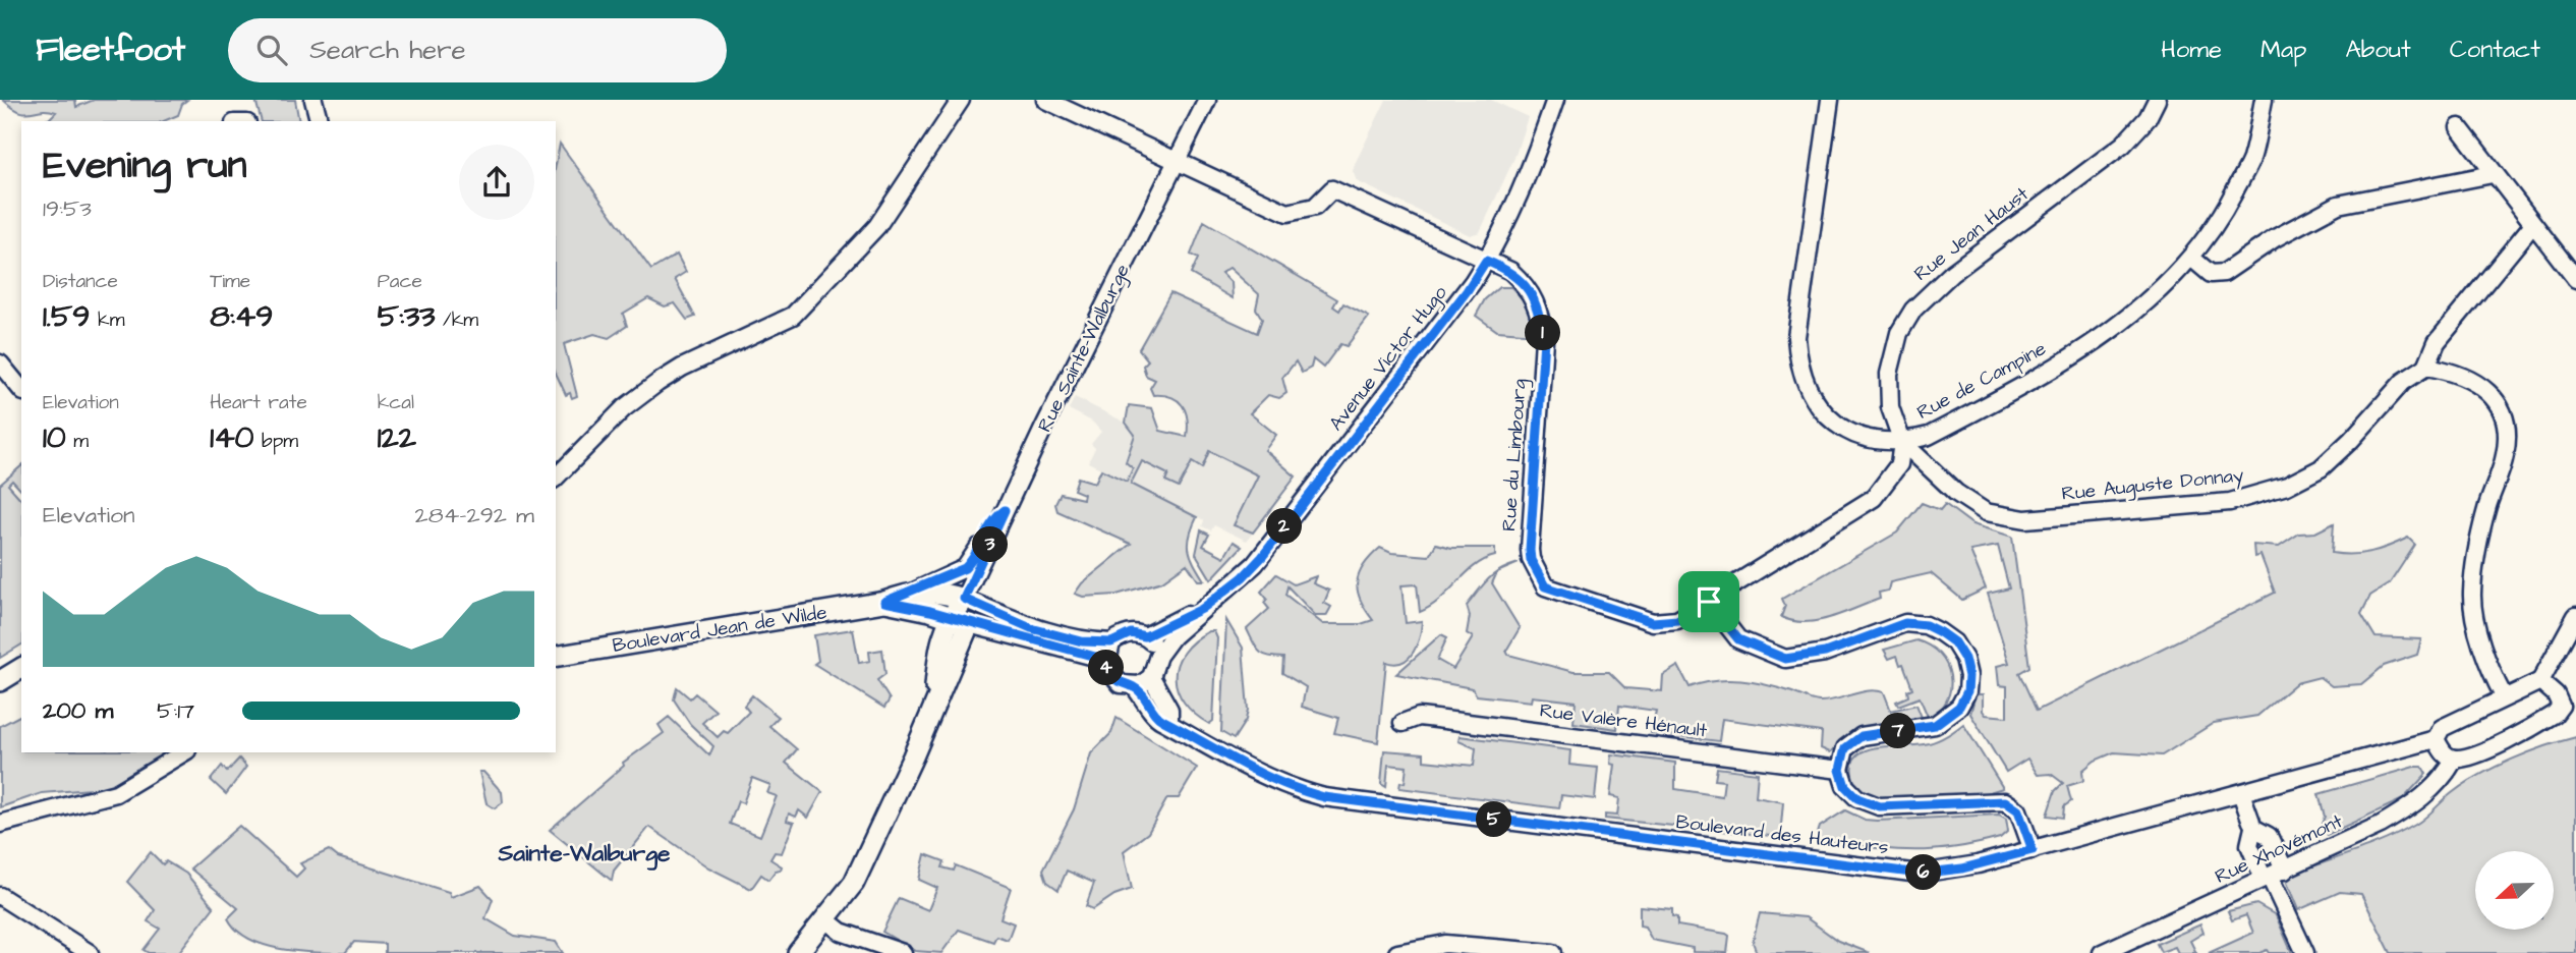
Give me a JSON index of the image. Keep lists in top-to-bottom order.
{
  "streets": {
    "main road": ["Boulevard Jean de Wilde"],
    "street": [
      "Rue Jean Haust",
      "Rue Sainte-Walburge",
      "Avenue Victor Hugo",
      "Rue de Campine",
      "Rue du Limbourg",
      "Rue Auguste Donnay",
      "Rue Valère Hénault",
      "Boulevard des Hauteurs",
      "Rue Xhovémont"
    ]
  },
  "crossings": [
    ["Rue Jean Haust", "Rue de Campine"],
    ["Rue Jean Haust", "Rue du Limbourg"],
    ["Rue Jean Haust", "Rue Auguste Donnay"],
    ["Rue Sainte-Walburge", "Rue du Limbourg"],
    ["Rue Sainte-Walburge", "Boulevard Jean de Wilde"],
    ["Avenue Victor Hugo", "Rue du Limbourg"],
    ["Avenue Victor Hugo", "Boulevard des Hauteurs"],
    ["Rue de Campine", "Rue du Limbourg"],
    ["Rue de Campine", "Rue Auguste Donnay"],
    ["Rue du Limbourg", "Rue Auguste Donnay"]
  ],
  "districts": ["Sainte-Walburge"],
  "north": "left",
  "page": {
    "header": "Fleetfoot",
    "search": "Search here",
    "nav": [
      "Home",
      "Map",
      "About",
      "Contact"
    ],
    "heading": ["Evening run", "19:53"],
    "stats": [
      ["Distance", "1.59 km"],
      ["Time", "8:49"],
      ["Pace", "5:33 /km"],
      ["Elevation", "10 m"],
      ["Heart rate", "140 bpm"],
      ["kcal", "122"]
    ],
    "pins": [
      "1",
      "2",
      "3",
      "4",
      "7",
      "5",
      "6"
    ],
    "chart": ["Elevation", "284–292 m"],
    "list": [
      {
        "name": "200 m",
        "note": "5:17"
      }
    ]
  }
}
